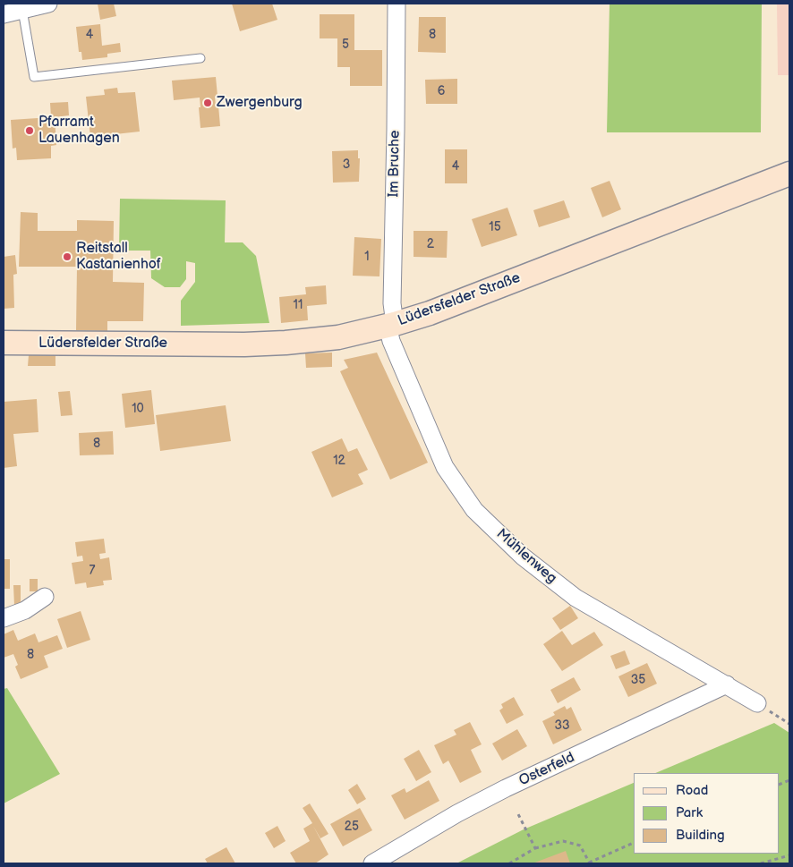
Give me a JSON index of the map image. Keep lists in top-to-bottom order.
{
  "streets": {
    "street": [
      "Im Bruche",
      "Lüdersfelder Straße",
      "Mühlenweg",
      "Osterfeld"
    ]
  },
  "crossings": [
    ["Im Bruche", "Lüdersfelder Straße"],
    ["Im Bruche", "Mühlenweg"],
    ["Lüdersfelder Straße", "Mühlenweg"],
    ["Mühlenweg", "Osterfeld"]
  ],
  "places": ["Zwergenburg", "Pfarramt Lauenhagen", "Reitstall Kastanienhof"],
  "house_numbers": [
    "4",
    "8",
    "5",
    "6",
    "3",
    "4",
    "15",
    "2",
    "1",
    "11",
    "10",
    "8",
    "12",
    "7",
    "8",
    "35",
    "33",
    "25"
  ],
  "legend": ["Road", "Park", "Building"]
}
